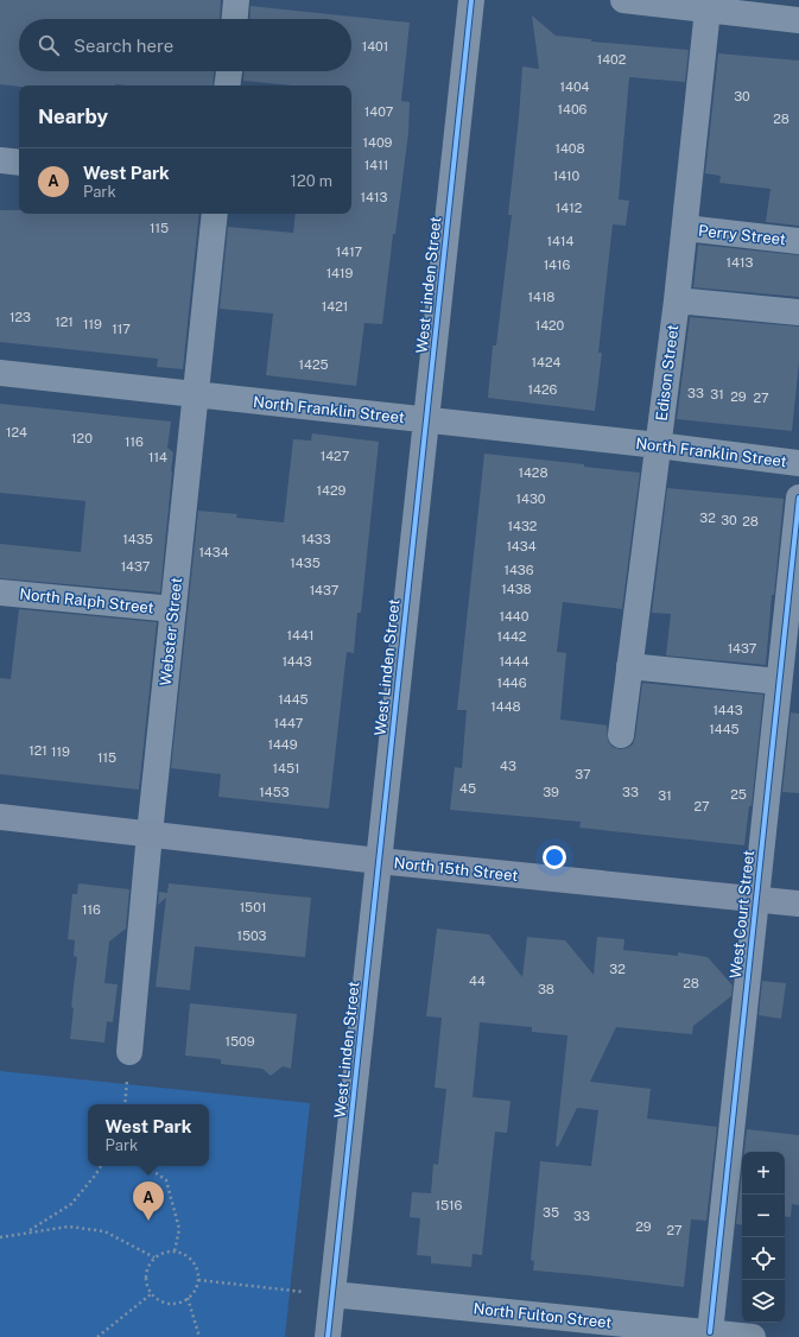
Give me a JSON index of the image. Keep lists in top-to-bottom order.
{
  "streets": {
    "main road": ["North 15th Street"],
    "street": [
      "Perry Street",
      "West Linden Street",
      "Edison Street",
      "North Franklin Street",
      "North Ralph Street",
      "Webster Street",
      "West Court Street",
      "North Fulton Street"
    ]
  },
  "crossings": [
    ["Perry Street", "Edison Street"],
    ["West Linden Street", "North Franklin Street"],
    ["West Linden Street", "North 15th Street"],
    ["West Linden Street", "North Fulton Street"],
    ["Edison Street", "North Franklin Street"],
    ["North Franklin Street", "Webster Street"],
    ["North Ralph Street", "Webster Street"],
    ["Webster Street", "North 15th Street"],
    ["North 15th Street", "West Court Street"],
    ["West Court Street", "North Fulton Street"]
  ],
  "house_numbers": [
    "1401",
    "1402",
    "1404",
    "30",
    "1406",
    "1407",
    "28",
    "1409",
    "1408",
    "1411",
    "1410",
    "1413",
    "1412",
    "115",
    "1414",
    "1417",
    "1413",
    "1416",
    "1419",
    "1418",
    "1421",
    "123",
    "121",
    "119",
    "1420",
    "117",
    "1424",
    "1425",
    "1426",
    "33",
    "31",
    "29",
    "27",
    "124",
    "120",
    "116",
    "1427",
    "114",
    "1428",
    "1429",
    "1430",
    "32",
    "30",
    "28",
    "1432",
    "1435",
    "1433",
    "1434",
    "1434",
    "1435",
    "1437",
    "1436",
    "1438",
    "1437",
    "1440",
    "1441",
    "1442",
    "1437",
    "1443",
    "1444",
    "1446",
    "1445",
    "1448",
    "1443",
    "1447",
    "1445",
    "1449",
    "121",
    "119",
    "115",
    "43",
    "1451",
    "37",
    "45",
    "1453",
    "39",
    "33",
    "25",
    "31",
    "27",
    "1501",
    "116",
    "1503",
    "32",
    "44",
    "28",
    "38",
    "1509",
    "1516",
    "35",
    "33",
    "29",
    "27"
  ],
  "page": {
    "search": "Search here",
    "heading": "Nearby",
    "list": [
      {
        "mark": "A",
        "name": "West Park",
        "note": "Park",
        "value": "120 m"
      }
    ],
    "popup": ["West Park", "Park"],
    "map_buttons": ["+", "−"],
    "pins": "A"
  }
}
